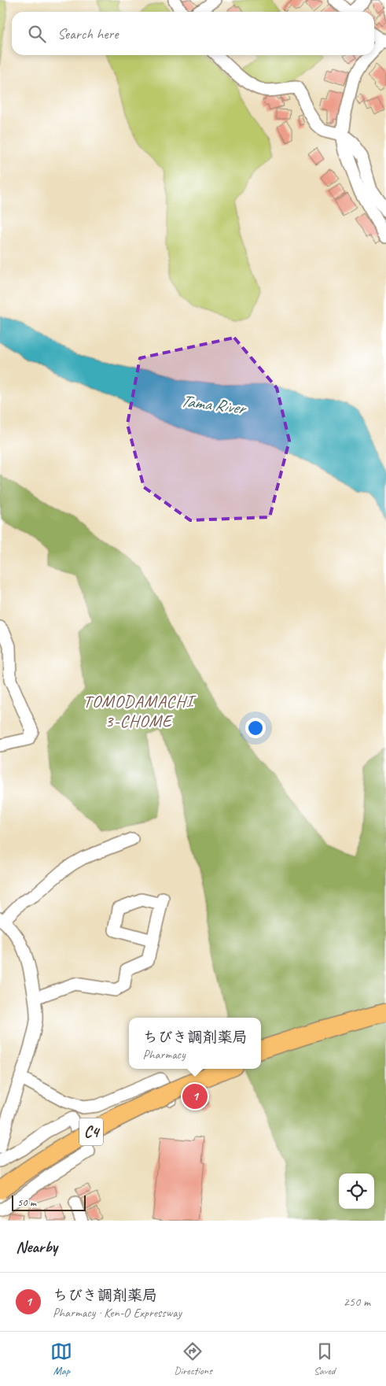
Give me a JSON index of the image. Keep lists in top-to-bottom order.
{
  "streets": {
    "highway": ["C4"]
  },
  "districts": ["TOMODAMACHI 3-CHOME"],
  "water": ["Tama River"],
  "scale_bar": "50 m",
  "page": {
    "search": "Search here",
    "popup": ["ちびき調剤薬局", "Pharmacy"],
    "pins": "1",
    "scale": "50 m",
    "heading": "Nearby",
    "list": [
      {
        "mark": "1",
        "name": "ちびき調剤薬局",
        "note": "Pharmacy · Ken-O Expressway",
        "value": "250 m"
      }
    ],
    "nav": ["Map", "Directions", "Saved"]
  }
}
